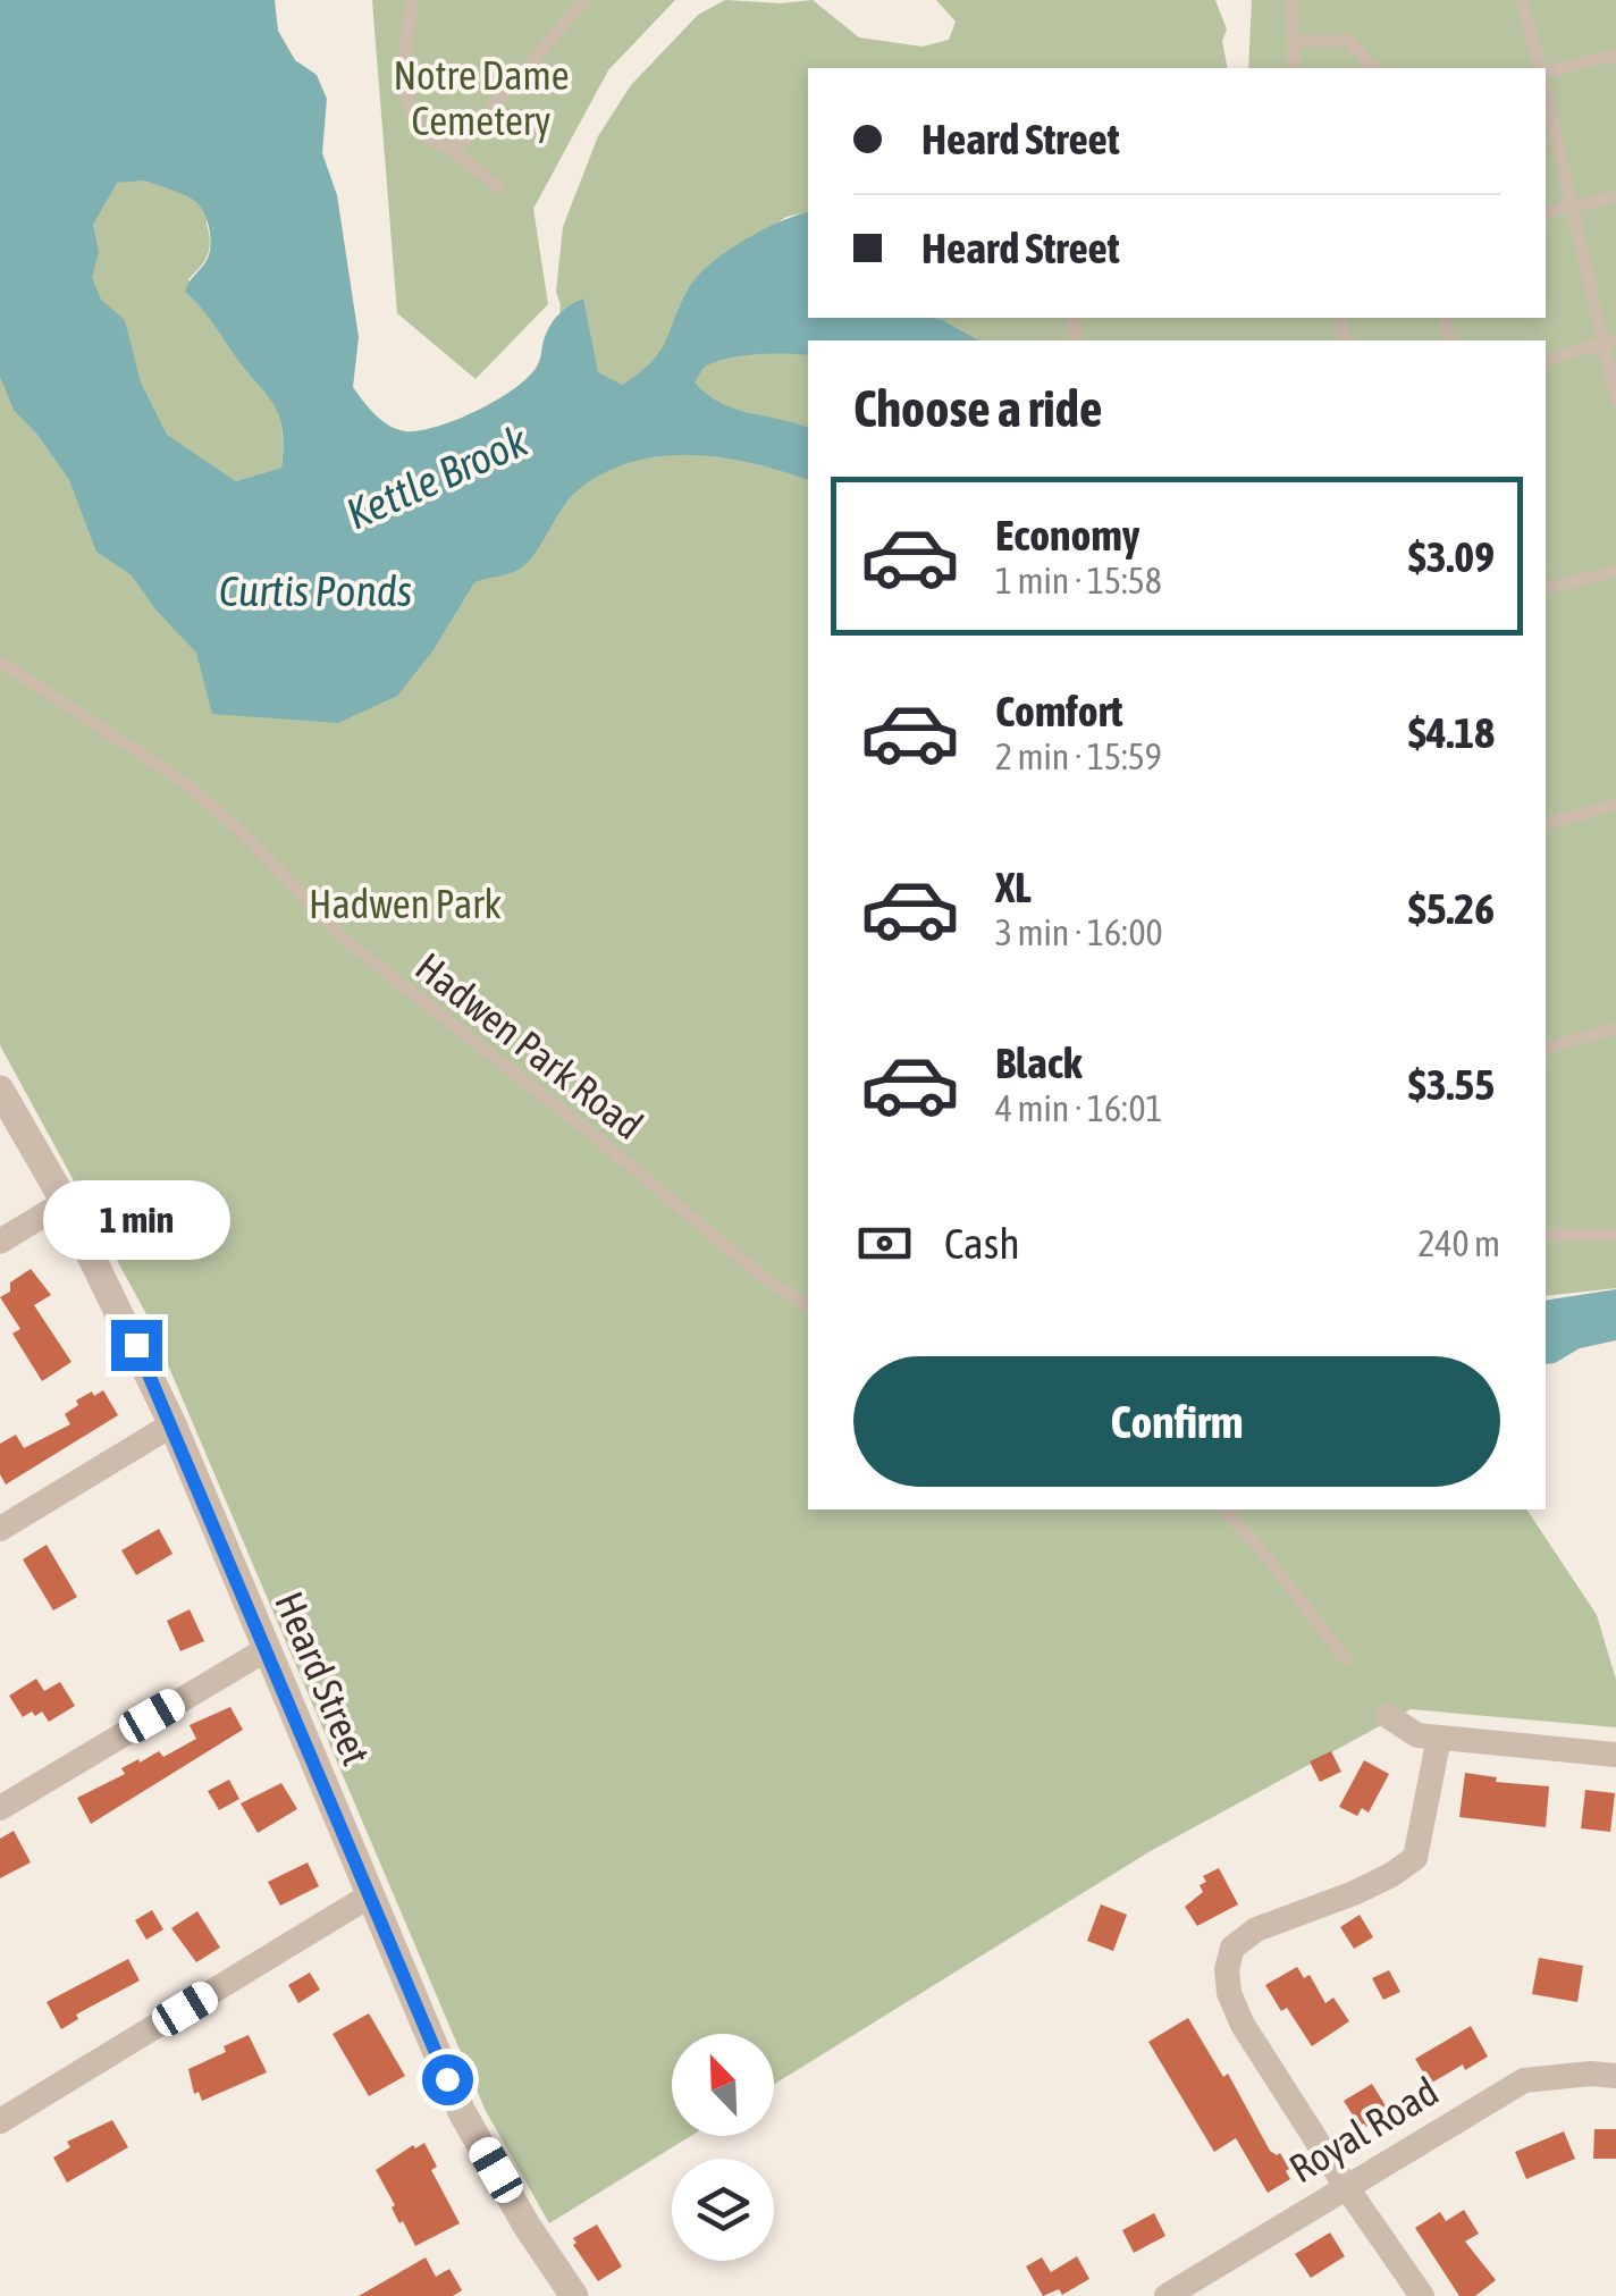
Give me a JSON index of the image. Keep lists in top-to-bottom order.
{
  "streets": {
    "street": ["Heard Street", "Royal Road"],
    "lane": ["Hadwen Park Road"]
  },
  "water": ["Kettle Brook", "Curtis Ponds"],
  "parks": ["Notre Dame Cemetery", "Hadwen Park"],
  "north": "top left",
  "page": {
    "banner": ["Heard Street", "Heard Street"],
    "heading": "Choose a ride",
    "list": [
      {
        "name": "Economy",
        "note": "1 min · 15:58",
        "value": "$3.09"
      },
      {
        "name": "Comfort",
        "note": "2 min · 15:59",
        "value": "$4.18"
      },
      {
        "name": "XL",
        "note": "3 min · 16:00",
        "value": "$5.26"
      },
      {
        "name": "Black",
        "note": "4 min · 16:01",
        "value": "$3.55"
      }
    ],
    "bubble": "1 min",
    "pay": ["Cash", "240 m"],
    "buttons": "Confirm"
  }
}
